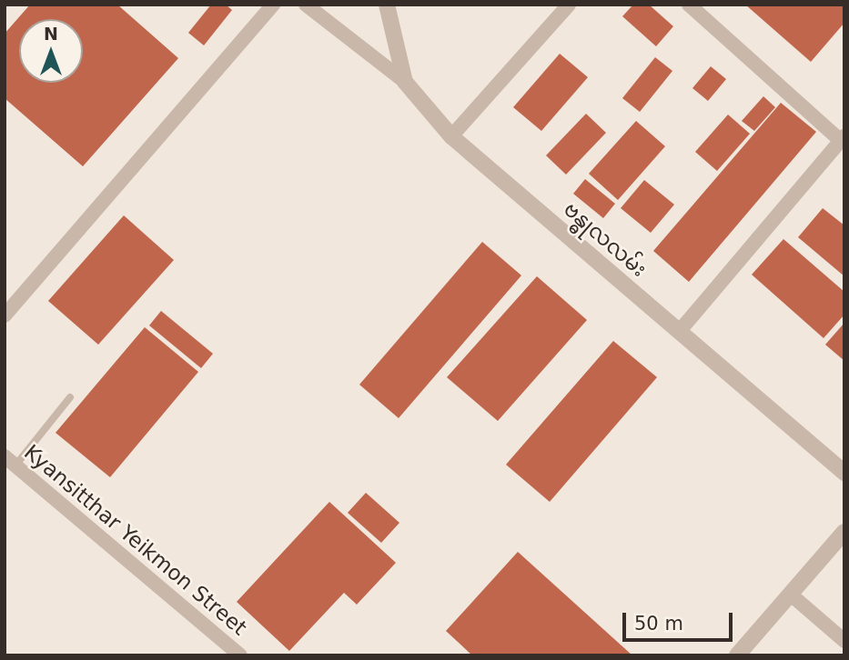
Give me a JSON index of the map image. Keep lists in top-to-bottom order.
{
  "streets": {
    "street": ["ဗန္ဓုလလမ်း", "Kyansitthar Yeikmon Street"]
  },
  "scale_bar": "50 m",
  "north": "top"
}
